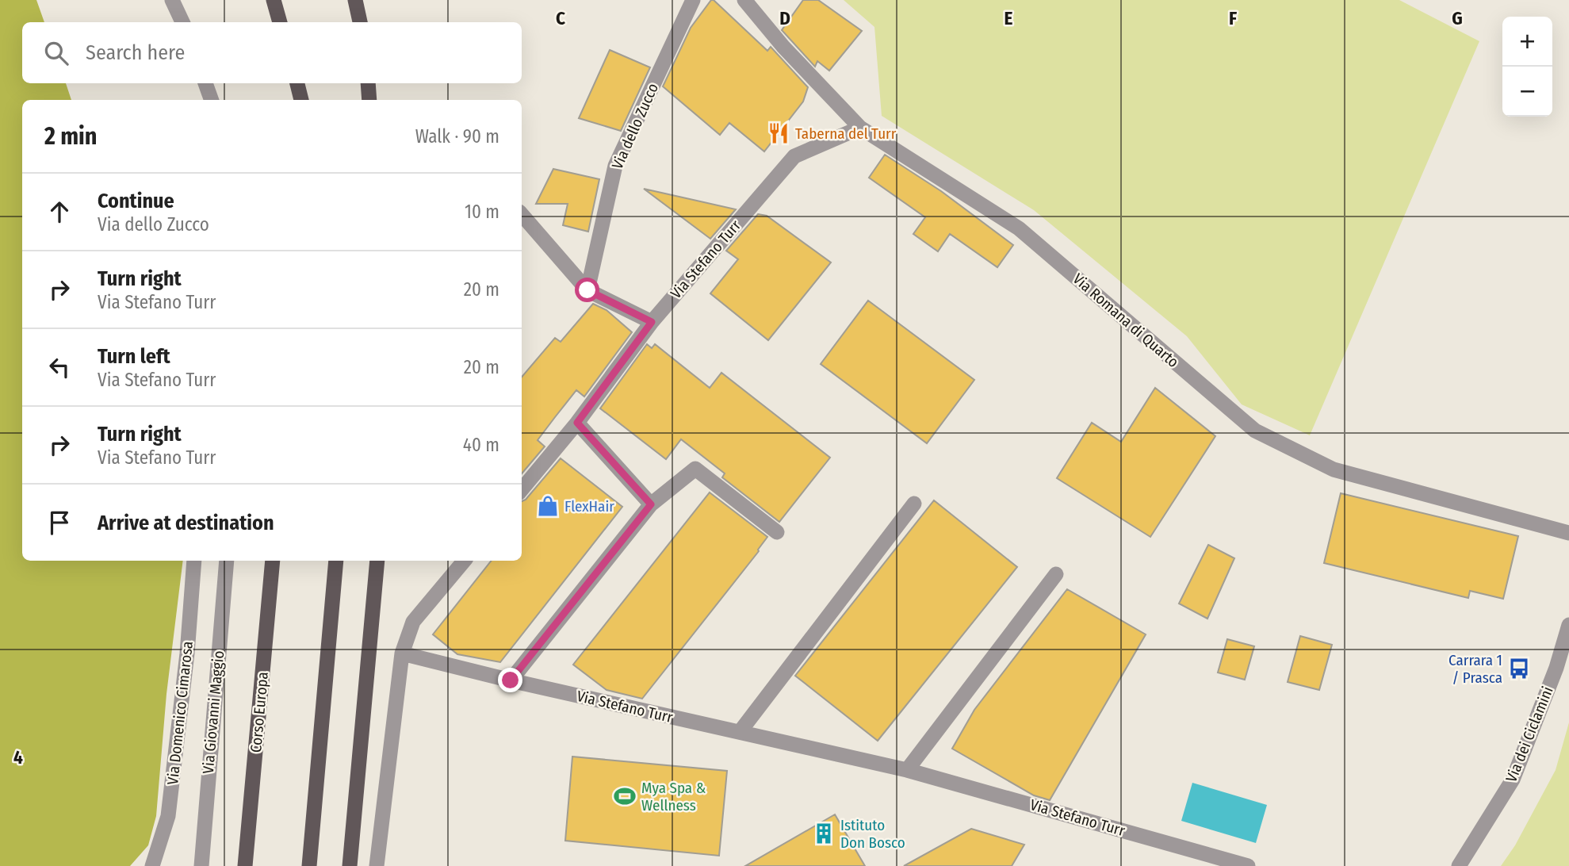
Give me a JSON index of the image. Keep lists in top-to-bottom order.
{
  "streets": {
    "main road": ["Corso Europa"],
    "street": [
      "Via dello Zucco",
      "Via Stefano Turr",
      "Via Romana di Quarto",
      "Via Giovanni Maggio",
      "Via Domenico Cimarosa",
      "Via dei Ciclamini"
    ]
  },
  "crossings": [
    ["Via Stefano Turr", "Via Romana di Quarto"]
  ],
  "places": {
    "restaurant": ["Taberna del Turr"],
    "shop": ["FlexHair"],
    "bus stop": ["Carrara 1 / Prasca"],
    "sports": ["Mya Spa & Wellness"],
    "building": ["Istituto Don Bosco"]
  },
  "page": {
    "map_buttons": ["+", "−"],
    "search": "Search here",
    "heading": ["2 min", "Walk · 90 m"],
    "list": [
      ["Continue", "Via dello Zucco", "10 m"],
      ["Turn right", "Via Stefano Turr", "20 m"],
      ["Turn left", "Via Stefano Turr", "20 m"],
      ["Turn right", "Via Stefano Turr", "40 m"],
      "Arrive at destination"
    ]
  },
  "grid": {
    "columns": [
      "C",
      "D",
      "E",
      "F",
      "G"
    ],
    "rows": ["4"]
  }
}
